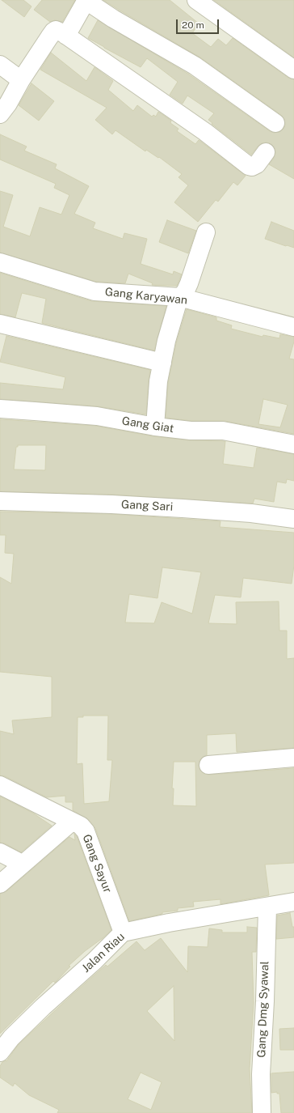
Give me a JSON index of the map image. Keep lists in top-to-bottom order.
{
  "streets": {
    "street": [
      "Gang Karyawan",
      "Gang Giat",
      "Gang Sari",
      "Gang Sayur",
      "Jalan Riau",
      "Gang Dmg Syawal"
    ]
  },
  "crossings": [
    ["Gang Sayur", "Jalan Riau"],
    ["Jalan Riau", "Gang Dmg Syawal"]
  ],
  "scale_bar": "20 m"
}
